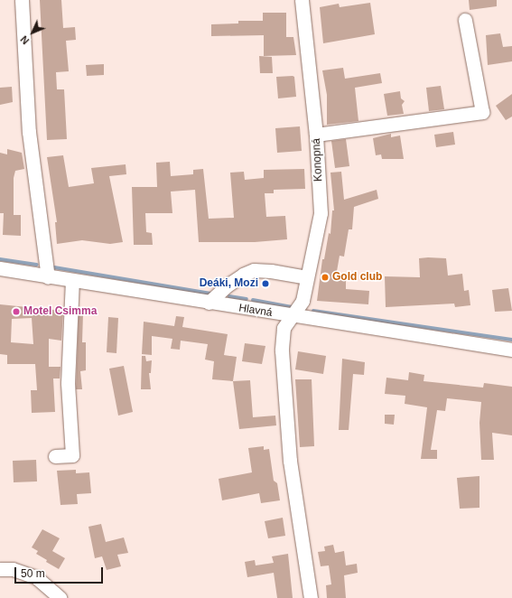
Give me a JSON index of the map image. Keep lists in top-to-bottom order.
{
  "streets": {
    "street": ["Konopná", "Hlavná"]
  },
  "crossings": [
    ["Konopná", "Hlavná"]
  ],
  "places": ["Gold club", "Deáki, Mozi", "Motel Csimma"],
  "scale_bar": "50 m",
  "north": "bottom left"
}
